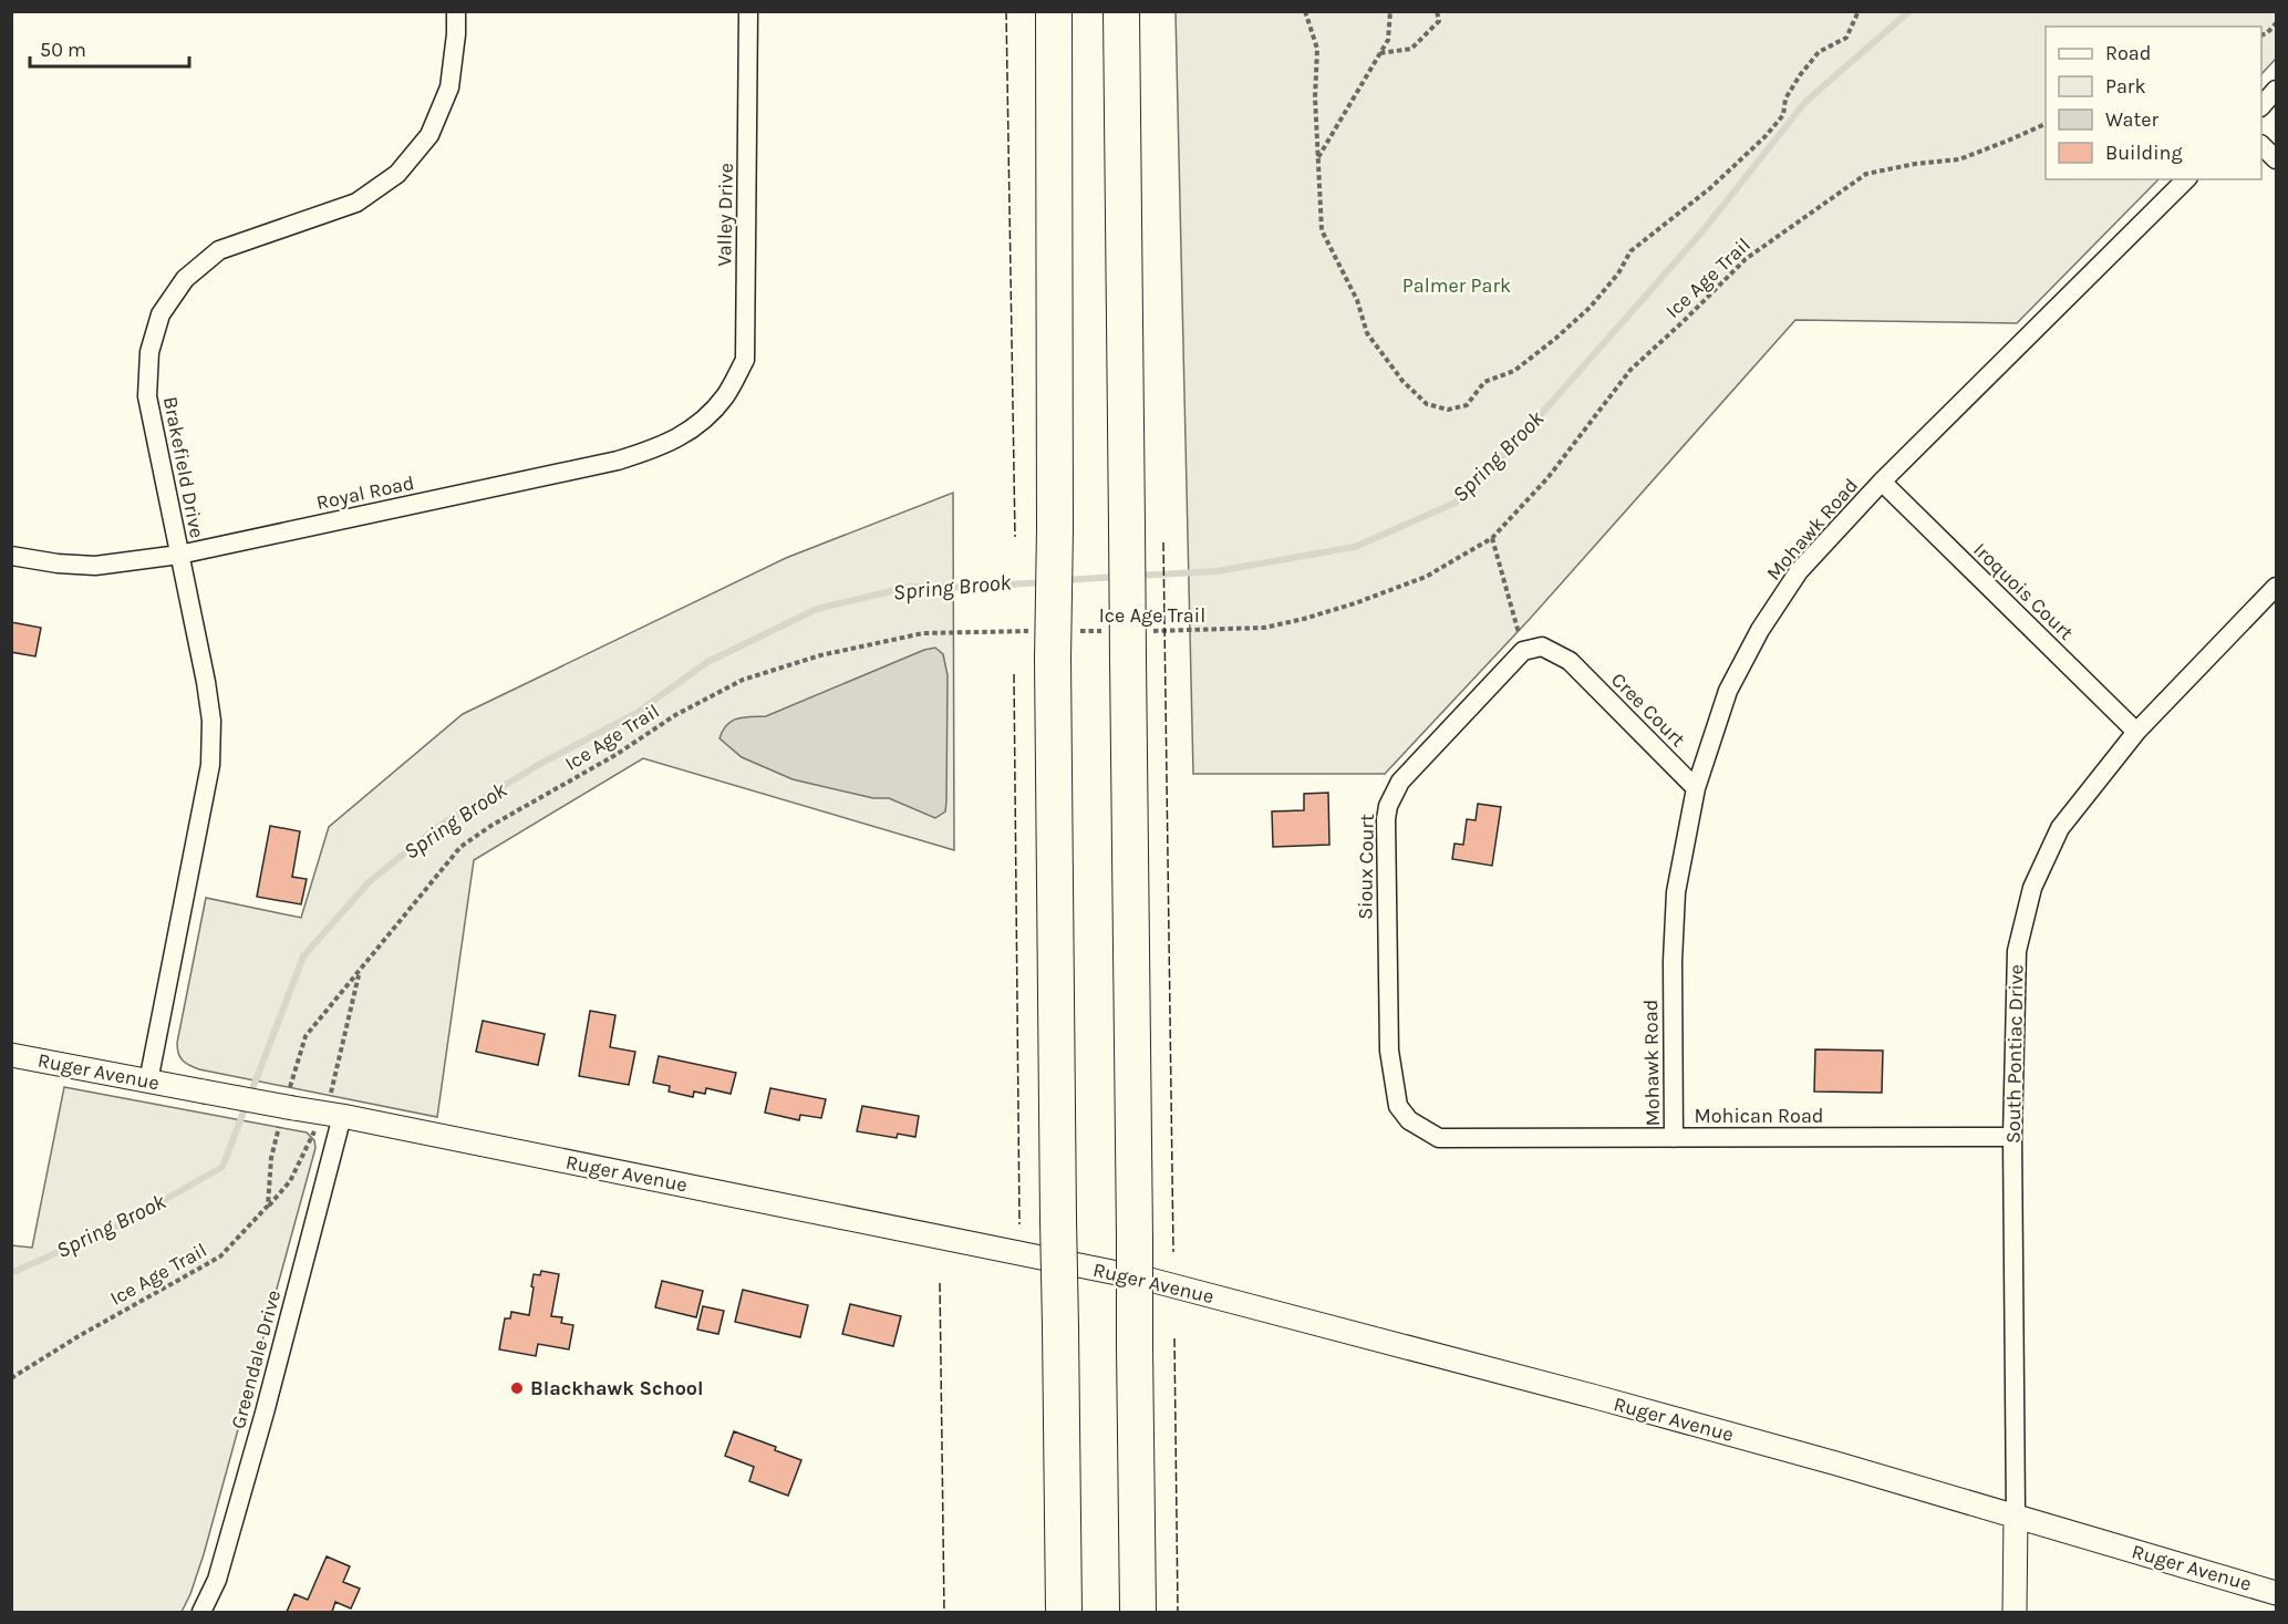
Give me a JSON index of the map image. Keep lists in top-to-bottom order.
{
  "streets": {
    "street": [
      "Valley Drive",
      "Brakefield Drive",
      "Royal Road",
      "Mohawk Road",
      "Iroquois Court",
      "Cree Court",
      "Sioux Court",
      "South Pontiac Drive",
      "Ruger Avenue",
      "Mohican Road",
      "Greendale Drive"
    ],
    "path": ["Ice Age Trail"]
  },
  "crossings": [
    ["Valley Drive", "Royal Road"],
    ["Ice Age Trail", "Ruger Avenue"],
    ["Brakefield Drive", "Royal Road"],
    ["Brakefield Drive", "Ruger Avenue"],
    ["Mohawk Road", "Iroquois Court"],
    ["Mohawk Road", "Cree Court"],
    ["Mohawk Road", "Mohican Road"],
    ["Iroquois Court", "South Pontiac Drive"],
    ["Cree Court", "Sioux Court"],
    ["Sioux Court", "Mohican Road"],
    ["South Pontiac Drive", "Ruger Avenue"],
    ["South Pontiac Drive", "Mohican Road"],
    ["Ruger Avenue", "Greendale Drive"]
  ],
  "water": ["Spring Brook"],
  "parks": ["Palmer Park"],
  "places": ["Blackhawk School"],
  "legend": [
    "Road",
    "Park",
    "Water",
    "Building"
  ],
  "scale_bar": "50 m"
}
